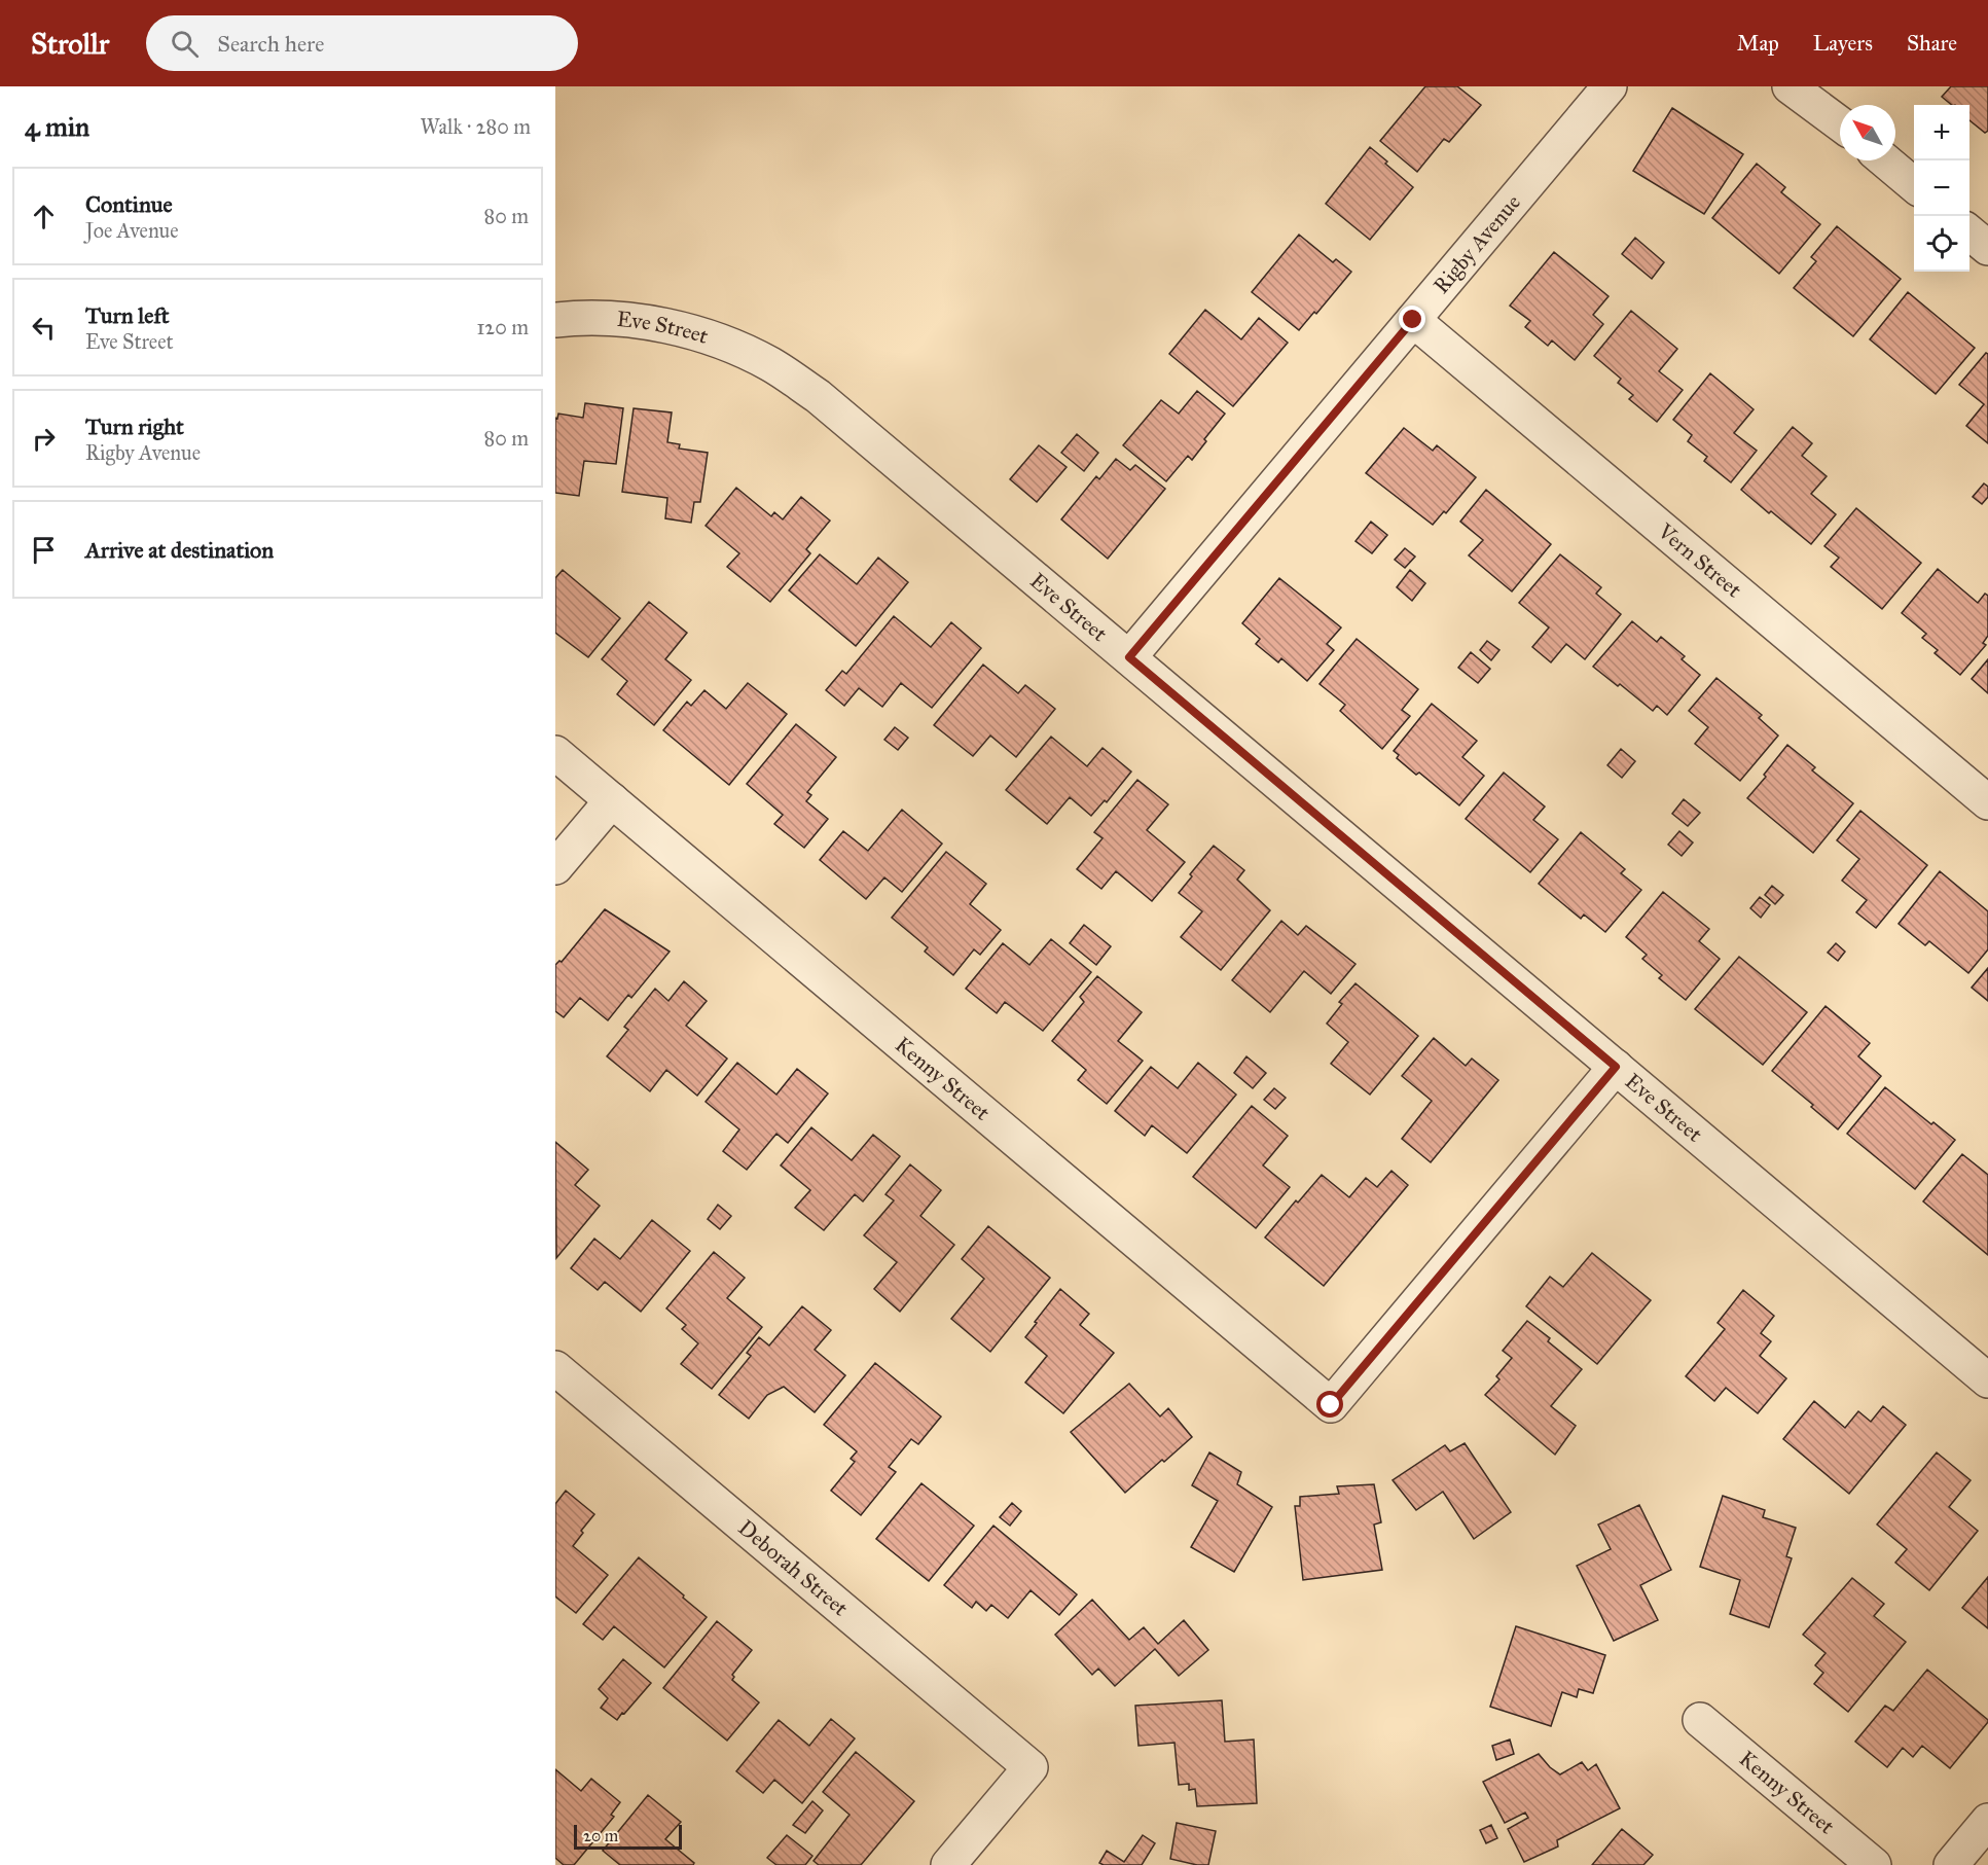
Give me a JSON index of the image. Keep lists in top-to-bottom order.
{
  "streets": {
    "street": [
      "Rigby Avenue",
      "Eve Street",
      "Vern Street",
      "Kenny Street",
      "Deborah Street"
    ]
  },
  "crossings": [
    ["Rigby Avenue", "Eve Street"],
    ["Rigby Avenue", "Vern Street"],
    ["Eve Street", "Kenny Street"]
  ],
  "scale_bar": "20 m",
  "north": "top left",
  "page": {
    "header": "Strollr",
    "search": "Search here",
    "nav": ["Map", "Layers", "Share"],
    "heading": ["4 min", "Walk · 280 m"],
    "map_buttons": ["+", "−"],
    "list": [
      ["Continue", "Joe Avenue", "80 m"],
      ["Turn left", "Eve Street", "120 m"],
      ["Turn right", "Rigby Avenue", "80 m"],
      "Arrive at destination"
    ],
    "scale": "20 m"
  }
}
